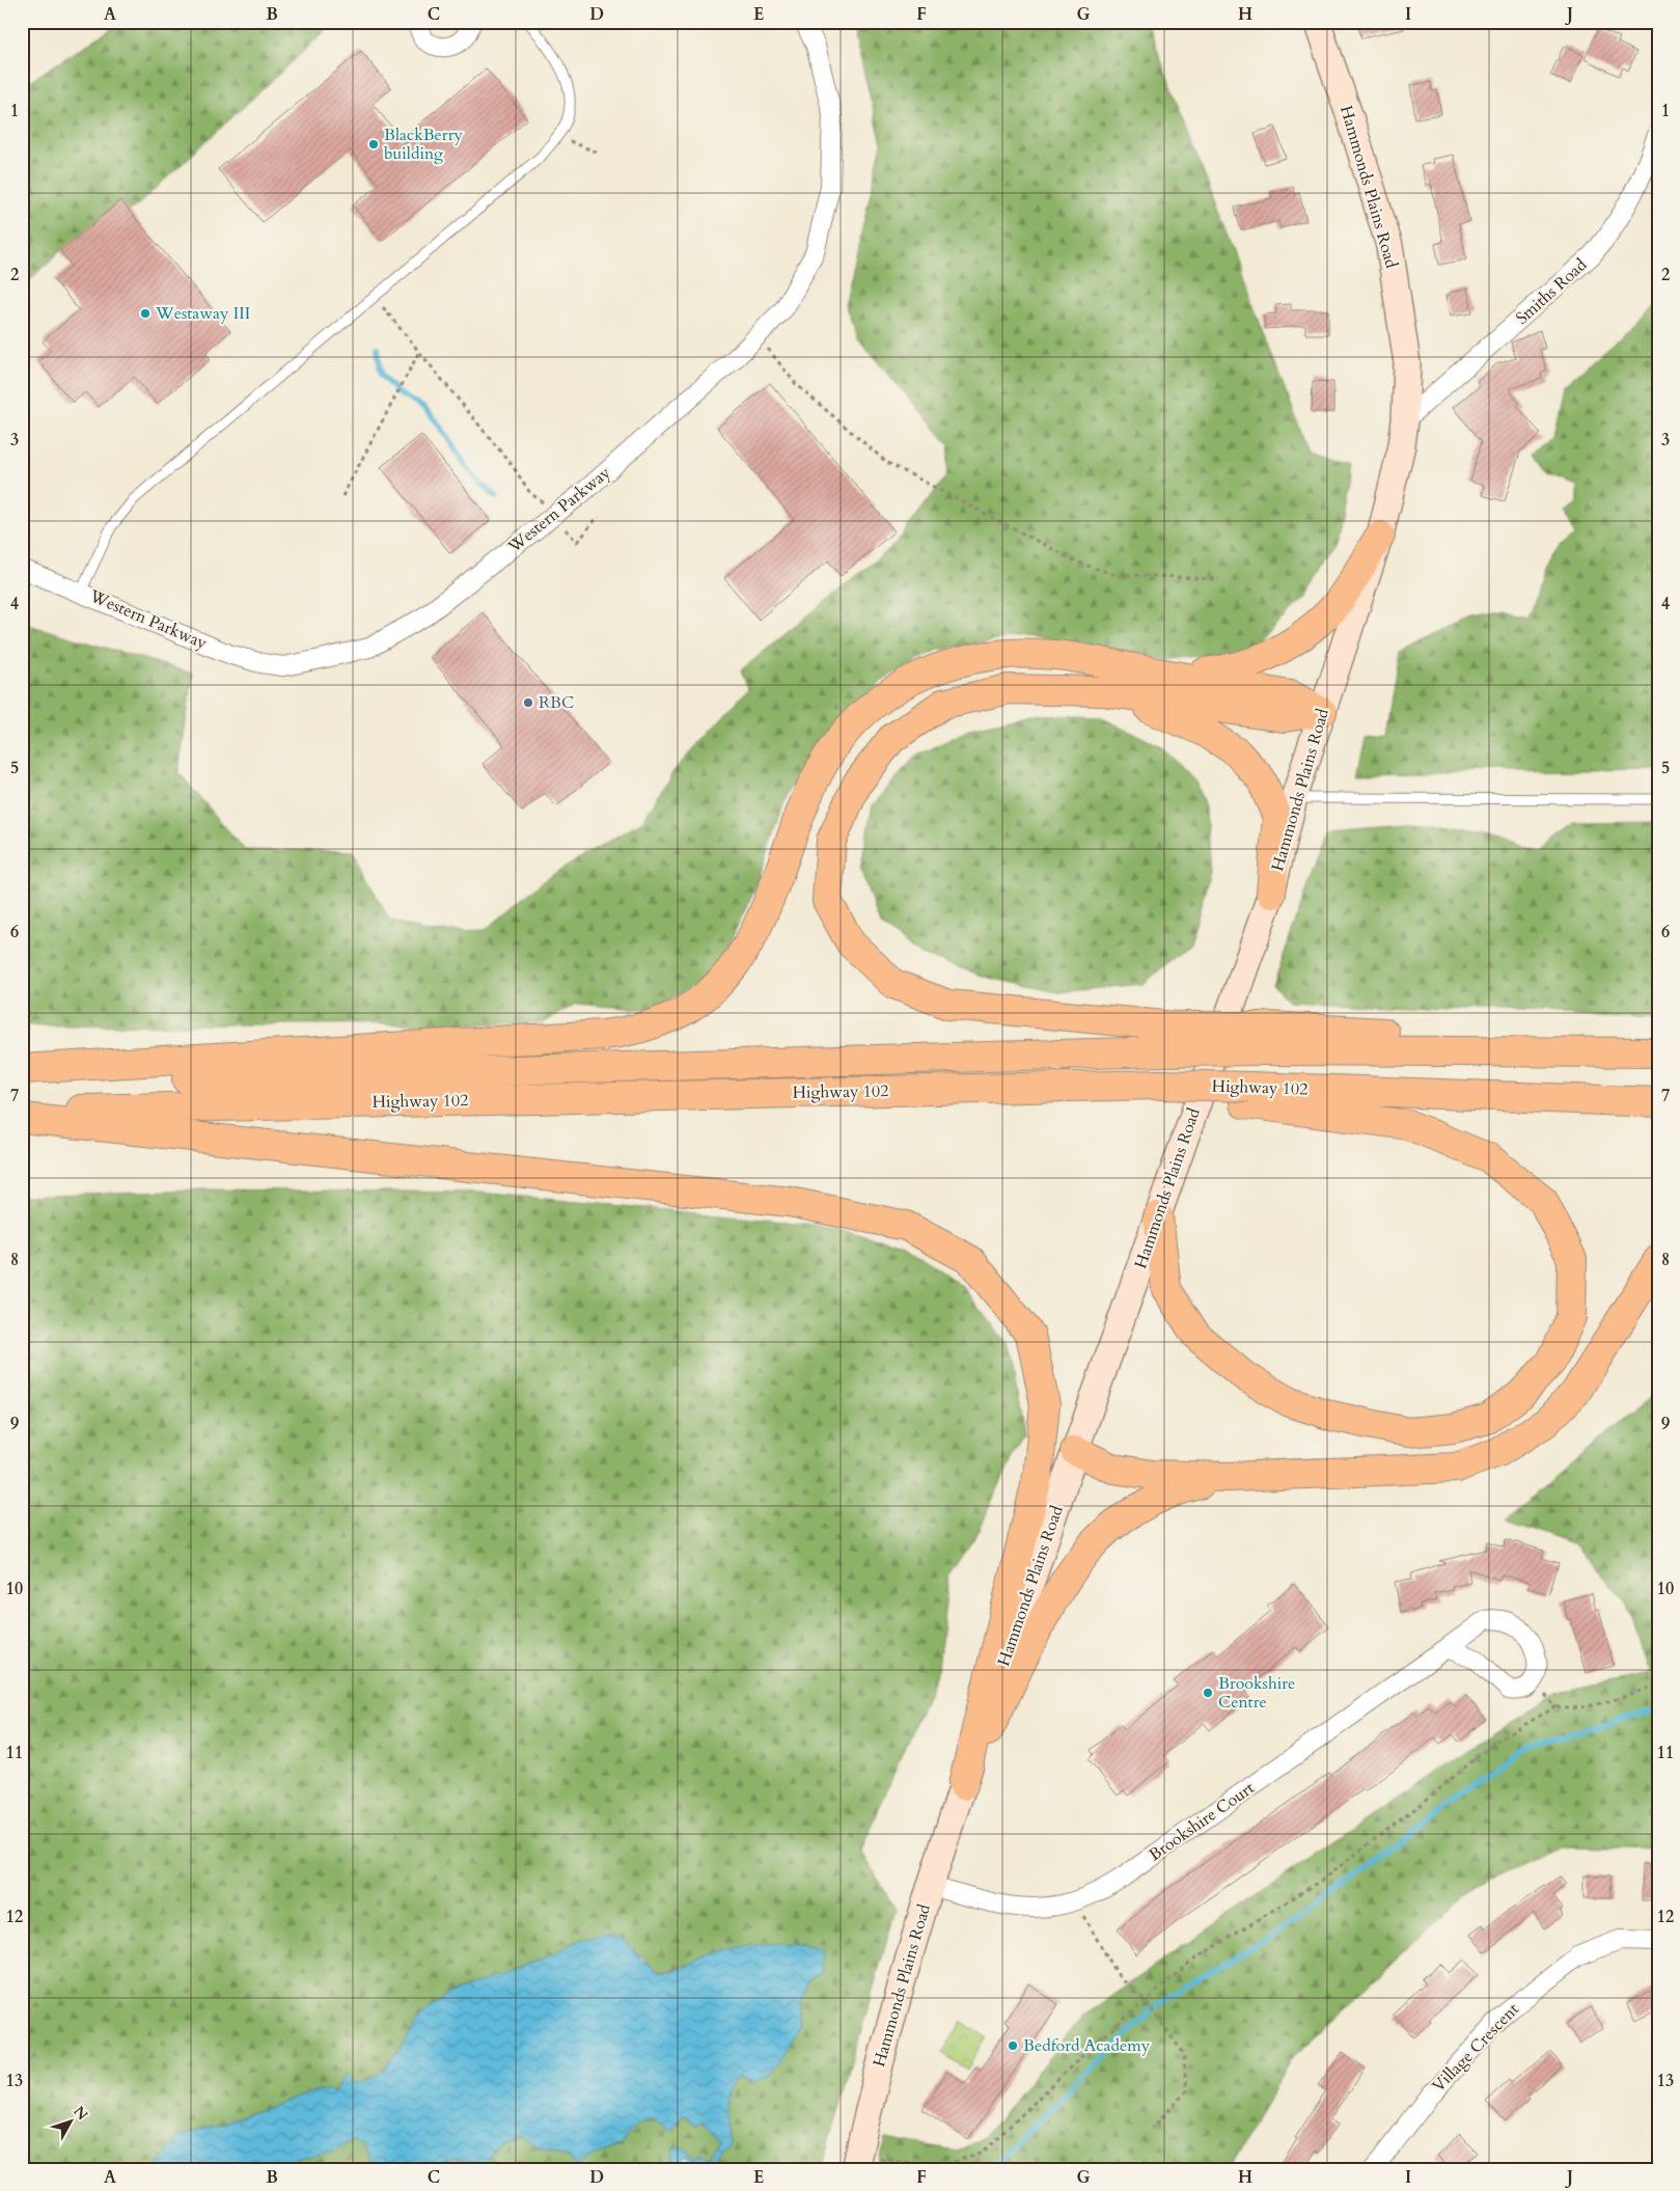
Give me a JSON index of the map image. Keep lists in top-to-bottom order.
{
  "streets": {
    "highway": ["Highway 102"],
    "main road": ["Hammonds Plains Road"],
    "street": [
      "Smiths Road",
      "Western Parkway",
      "Brookshire Court",
      "Village Crescent"
    ]
  },
  "crossings": [
    ["Hammonds Plains Road", "Smiths Road"],
    ["Hammonds Plains Road", "Brookshire Court"]
  ],
  "places": [
    "BlackBerry building",
    "Westaway III",
    "RBC",
    "Brookshire Centre",
    "Bedford Academy"
  ],
  "north": "top right",
  "grid": {
    "columns": [
      "A",
      "B",
      "C",
      "D",
      "E",
      "F",
      "G",
      "H",
      "I",
      "J"
    ],
    "rows": [
      "1",
      "2",
      "3",
      "4",
      "5",
      "6",
      "7",
      "8",
      "9",
      "10",
      "11",
      "12",
      "13"
    ]
  }
}
